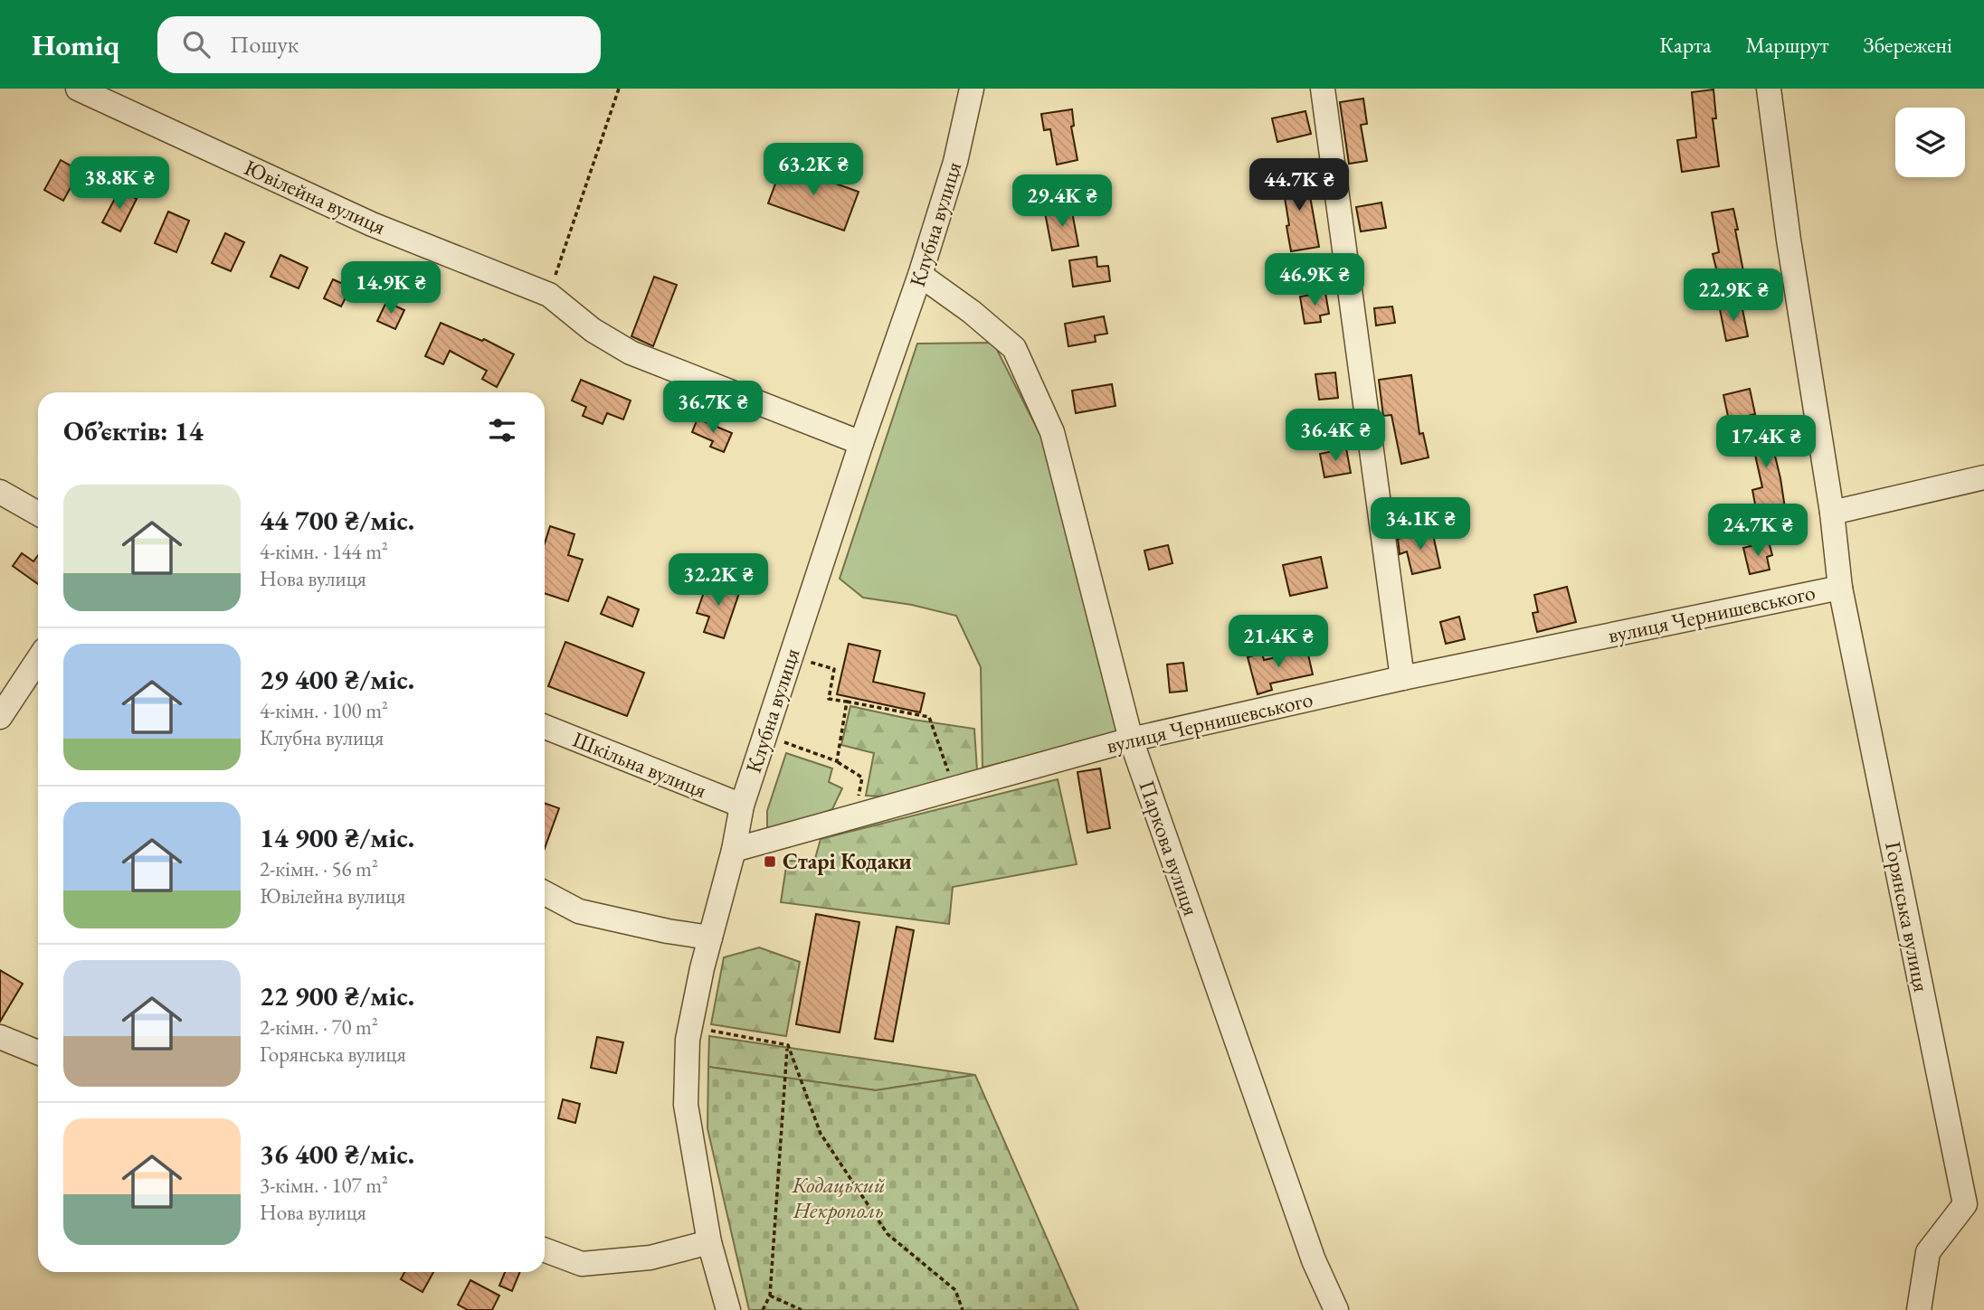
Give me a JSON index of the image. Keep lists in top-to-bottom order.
{
  "streets": {
    "street": [
      "Ювілейна вулиця",
      "Клубна вулиця",
      "вулиця Чернишевського",
      "Шкільна вулиця",
      "Паркова вулиця",
      "Горянська вулиця"
    ]
  },
  "crossings": [
    ["Ювілейна вулиця", "Клубна вулиця"],
    ["Клубна вулиця", "вулиця Чернишевського"],
    ["Клубна вулиця", "Шкільна вулиця"],
    ["Клубна вулиця", "Паркова вулиця"],
    ["вулиця Чернишевського", "Паркова вулиця"],
    ["вулиця Чернишевського", "Горянська вулиця"]
  ],
  "parks": ["Кодацький Некрополь"],
  "places": {
    "transit": ["Старі Кодаки"]
  },
  "page": {
    "header": "Homiq",
    "search": "Пошук",
    "nav": ["Карта", "Маршрут", "Збережені"],
    "price": [
      "63.2K ₴",
      "38.8K ₴",
      "44.7K ₴",
      "29.4K ₴",
      "46.9K ₴",
      "14.9K ₴",
      "22.9K ₴",
      "36.7K ₴",
      "36.4K ₴",
      "17.4K ₴",
      "34.1K ₴",
      "24.7K ₴",
      "32.2K ₴",
      "21.4K ₴"
    ],
    "heading": "Об’єктів: 14",
    "list": [
      {
        "name": "44 700 ₴/міс.",
        "note": "4-кімн. · 144 m² · Нова вулиця"
      },
      {
        "name": "29 400 ₴/міс.",
        "note": "4-кімн. · 100 m² · Клубна вулиця"
      },
      {
        "name": "14 900 ₴/міс.",
        "note": "2-кімн. · 56 m² · Ювілейна вулиця"
      },
      {
        "name": "22 900 ₴/міс.",
        "note": "2-кімн. · 70 m² · Горянська вулиця"
      },
      {
        "name": "36 400 ₴/міс.",
        "note": "3-кімн. · 107 m² · Нова вулиця"
      }
    ]
  }
}
